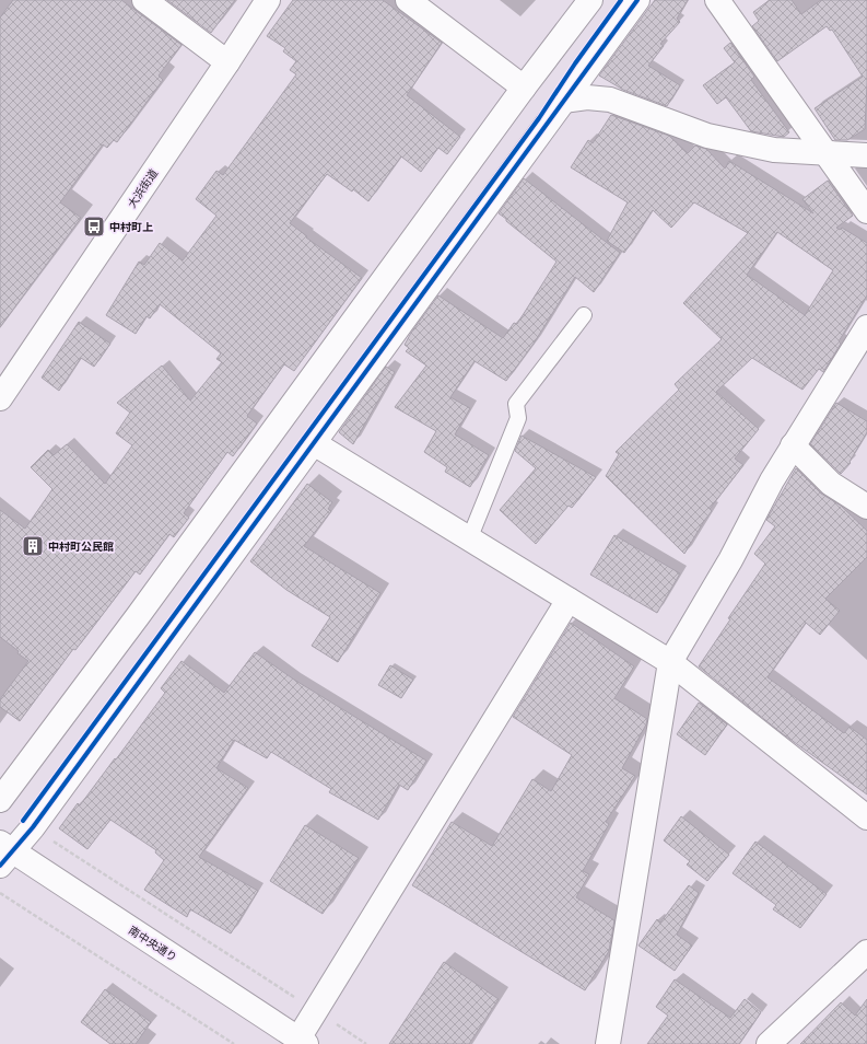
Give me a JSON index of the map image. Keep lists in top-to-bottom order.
{
  "streets": {
    "street": ["大浜街道", "南中央通り"]
  },
  "places": {
    "bus stop": ["中村町上"],
    "building": ["中村町公民館"]
  }
}
